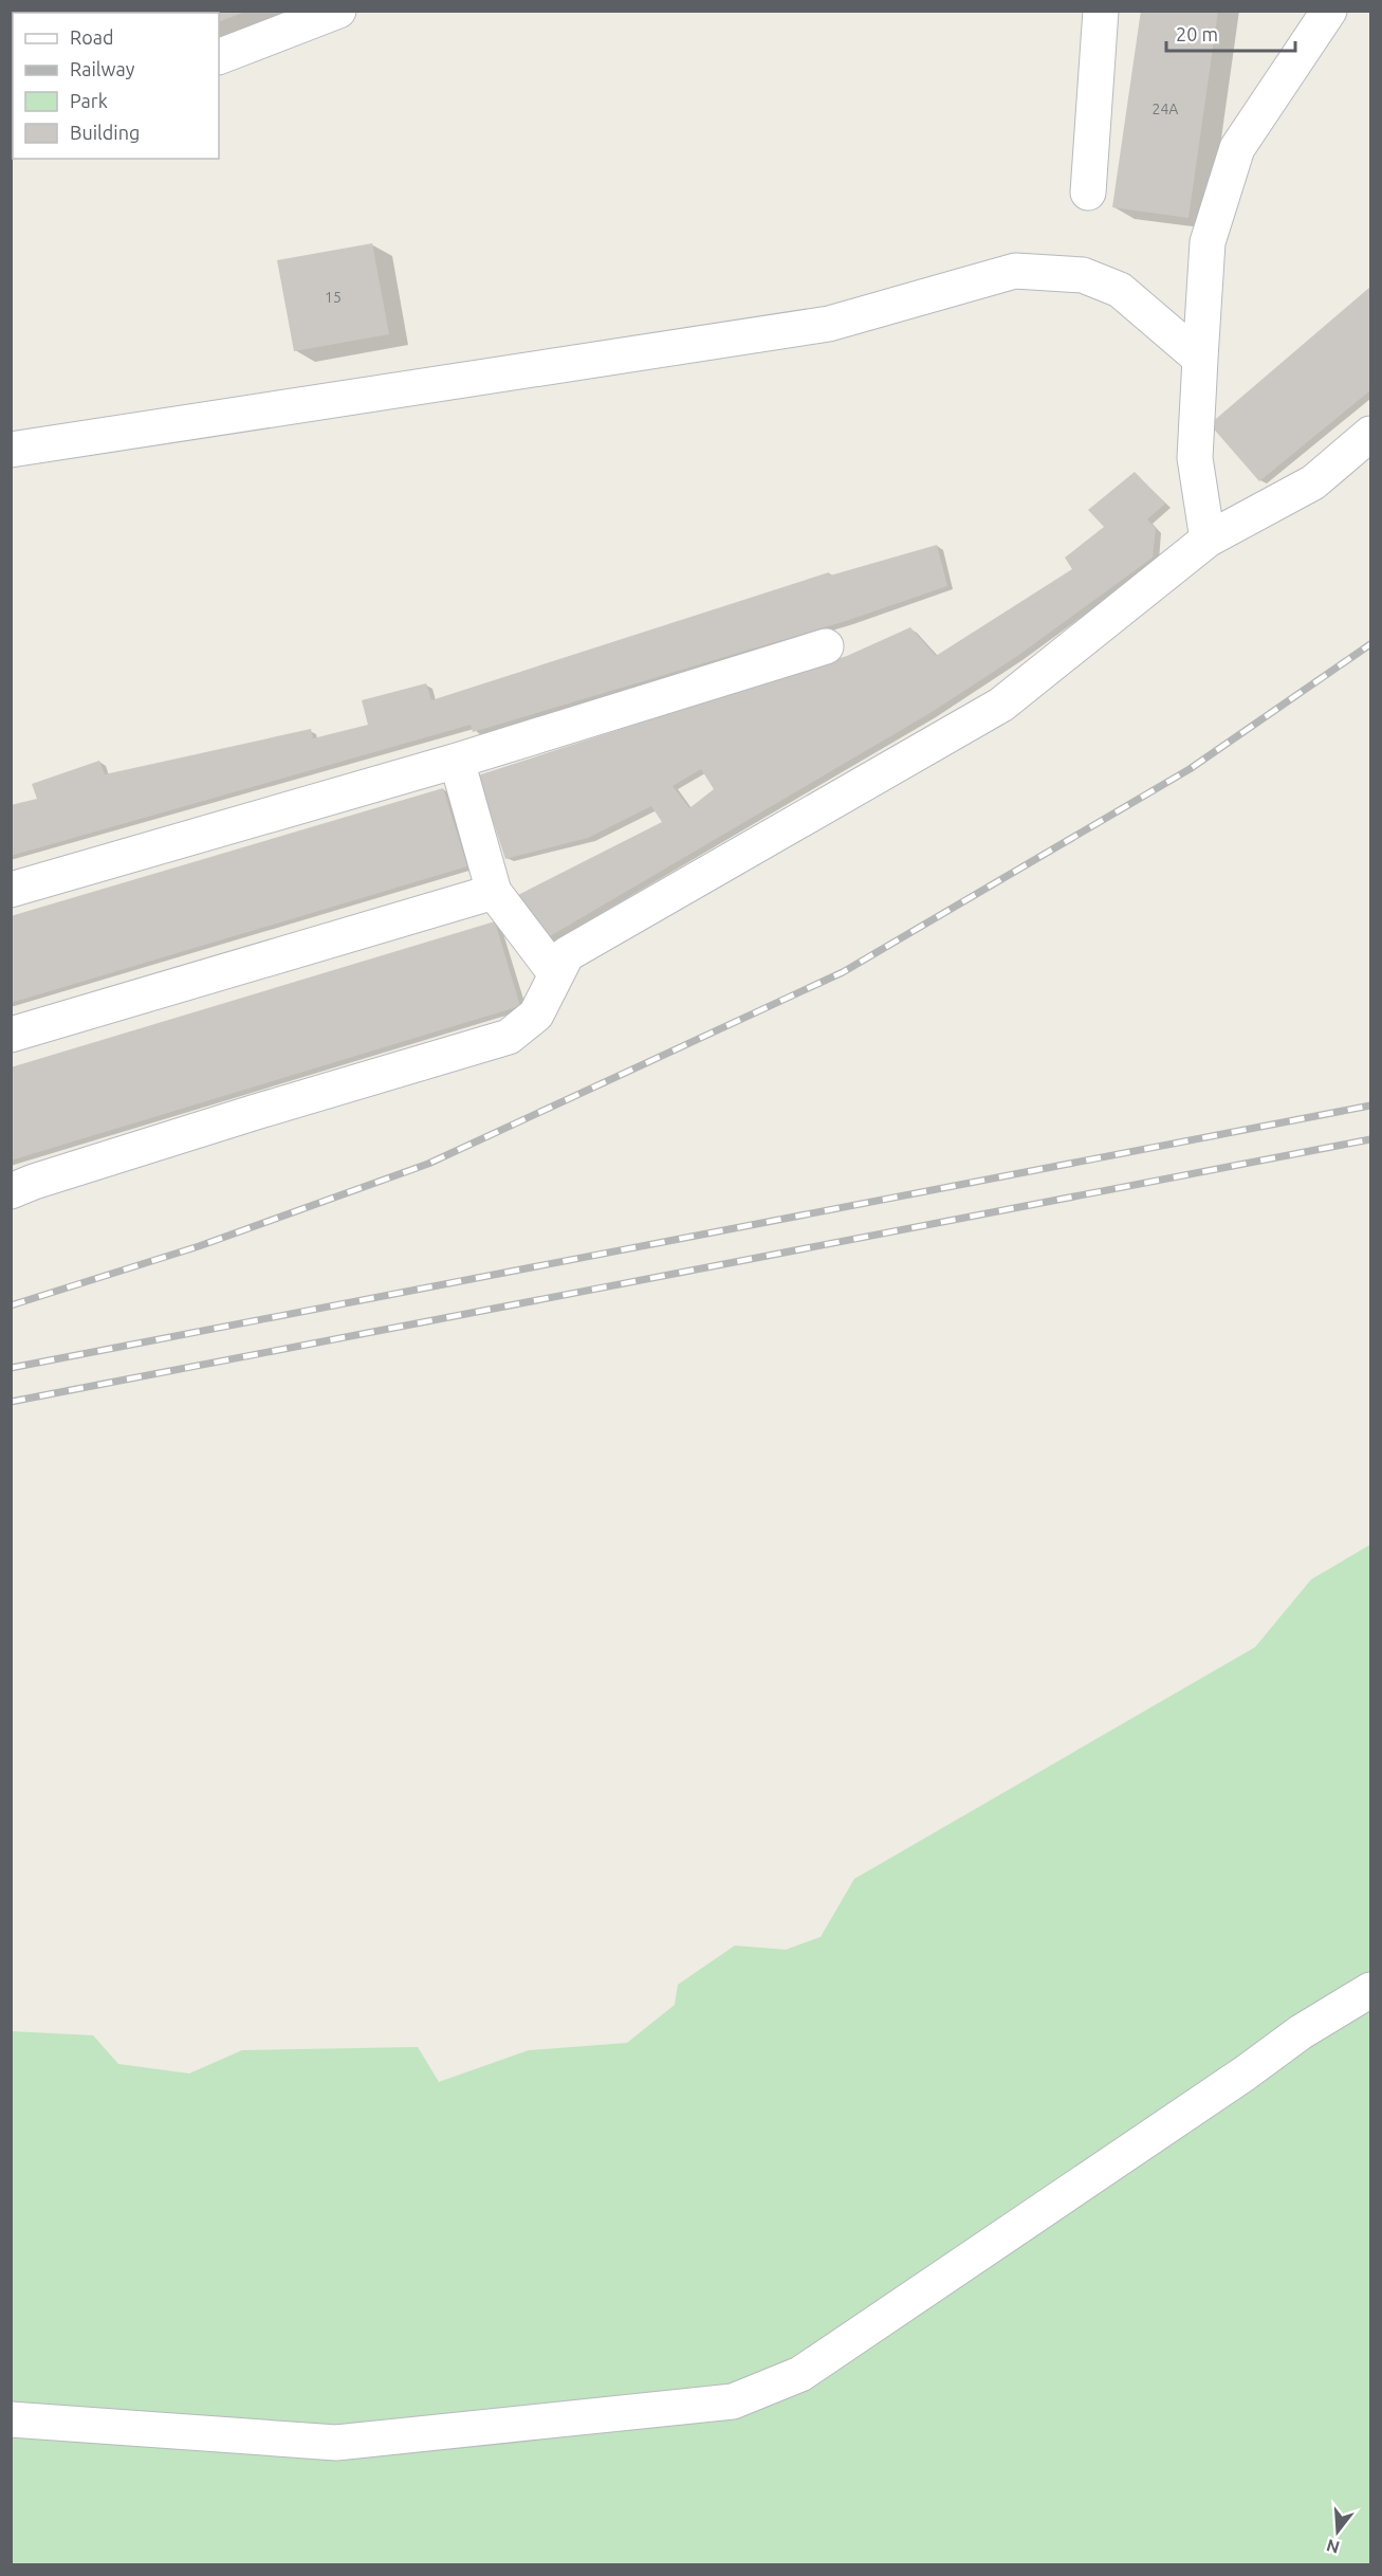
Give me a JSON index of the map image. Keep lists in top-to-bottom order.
{
  "house_numbers": ["24А", "15"],
  "legend": [
    "Road",
    "Railway",
    "Park",
    "Building"
  ],
  "scale_bar": "20 m",
  "north": "bottom"
}
